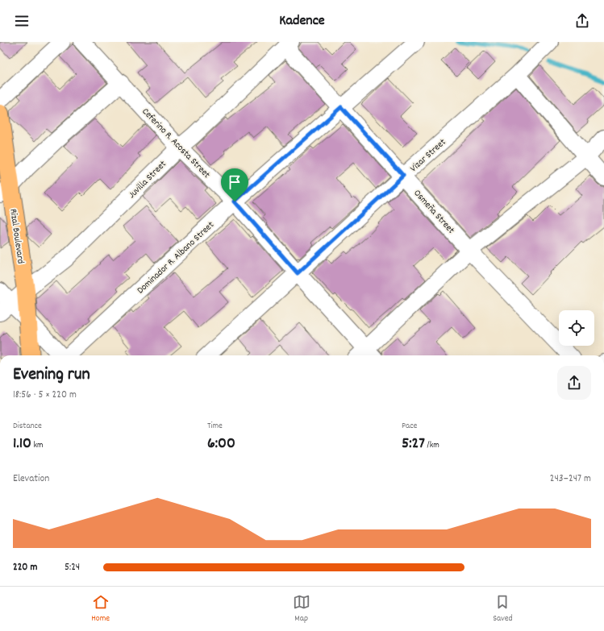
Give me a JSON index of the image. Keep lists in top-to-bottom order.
{
  "streets": {
    "main road": ["Rizal Boulevard"],
    "street": [
      "Ceferino R. Acosta Street",
      "Vizar Street",
      "Juvilla Street",
      "Osmeña Street",
      "Dominador R. Albano Street"
    ]
  },
  "crossings": [
    ["Ceferino R. Acosta Street", "Vizar Street"],
    ["Ceferino R. Acosta Street", "Juvilla Street"],
    ["Ceferino R. Acosta Street", "Dominador R. Albano Street"],
    ["Vizar Street", "Osmeña Street"],
    ["Juvilla Street", "Osmeña Street"],
    ["Juvilla Street", "Rizal Boulevard"],
    ["Osmeña Street", "Dominador R. Albano Street"]
  ],
  "page": {
    "header": "Kadence",
    "heading": ["Evening run", "18:56 · 5 × 220 m"],
    "stats": [
      ["Distance", "1.10 km"],
      ["Time", "6:00"],
      ["Pace", "5:27 /km"]
    ],
    "chart": ["Elevation", "243–247 m"],
    "list": [
      {
        "name": "220 m",
        "note": "5:24"
      }
    ],
    "tabs": ["Home", "Map", "Saved"]
  }
}
